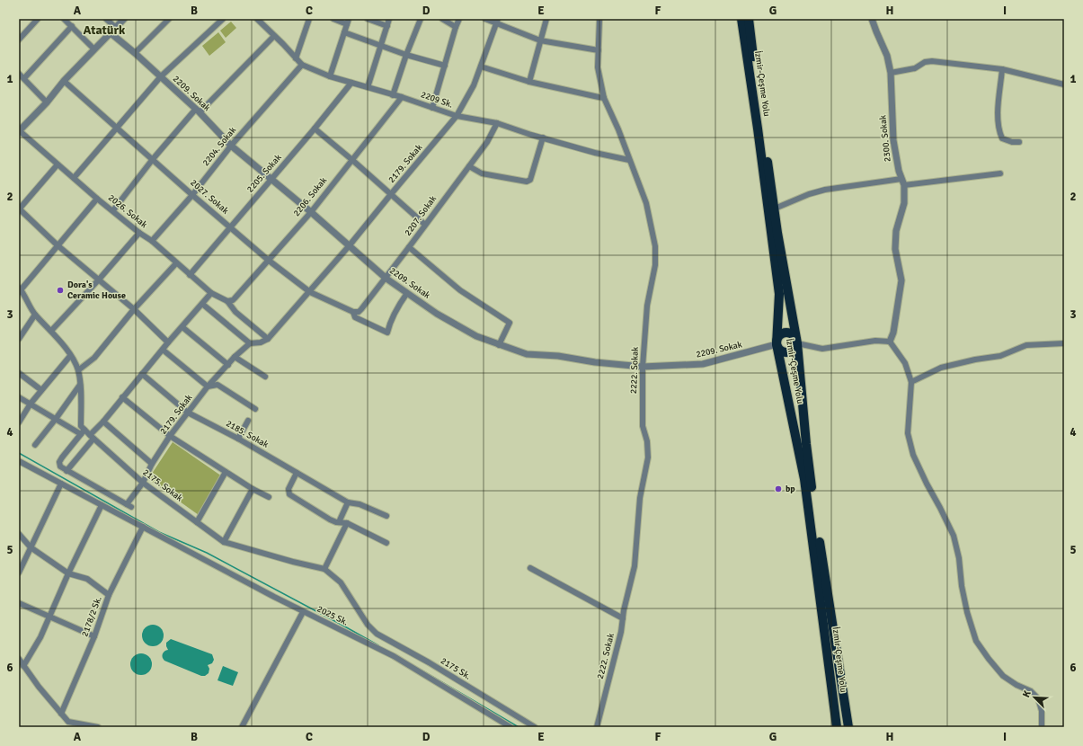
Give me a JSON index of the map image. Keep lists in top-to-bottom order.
{
  "streets": {
    "highway": ["İzmir-Çeşme Yolu"],
    "street": [
      "2209. Sokak",
      "2209 Sk.",
      "2300. Sokak",
      "2204. Sokak",
      "2179. Sokak",
      "2205. Sokak",
      "2027. Sokak",
      "2206. Sokak",
      "2026. Sokak",
      "2207. Sokak",
      "2222. Sokak",
      "2185. Sokak",
      "2175. Sokak",
      "2025 Sk.",
      "2178/2 Sk.",
      "2175 Sk."
    ]
  },
  "crossings": [
    ["İzmir-Çeşme Yolu", "2209. Sokak"],
    ["2209. Sokak", "2204. Sokak"],
    ["2209. Sokak", "2179. Sokak"],
    ["2209. Sokak", "2205. Sokak"],
    ["2209. Sokak", "2027. Sokak"],
    ["2209. Sokak", "2206. Sokak"],
    ["2209. Sokak", "2207. Sokak"],
    ["2209. Sokak", "2222. Sokak"],
    ["2209 Sk.", "2204. Sokak"],
    ["2209 Sk.", "2179. Sokak"],
    ["2209 Sk.", "2205. Sokak"],
    ["2209 Sk.", "2206. Sokak"],
    ["2209 Sk.", "2207. Sokak"],
    ["2209 Sk.", "2222. Sokak"],
    ["2204. Sokak", "2027. Sokak"],
    ["2204. Sokak", "2026. Sokak"],
    ["2179. Sokak", "2027. Sokak"],
    ["2179. Sokak", "2185. Sokak"],
    ["2179. Sokak", "2175. Sokak"],
    ["2205. Sokak", "2027. Sokak"],
    ["2205. Sokak", "2026. Sokak"],
    ["2027. Sokak", "2206. Sokak"],
    ["2027. Sokak", "2207. Sokak"],
    ["2206. Sokak", "2026. Sokak"],
    ["2175. Sokak", "2175 Sk."],
    ["2025 Sk.", "2178/2 Sk."]
  ],
  "districts": ["Atatürk"],
  "places": ["Dora's Ceramic House", "bp"],
  "north": "top left",
  "grid": {
    "columns": [
      "A",
      "B",
      "C",
      "D",
      "E",
      "F",
      "G",
      "H",
      "I"
    ],
    "rows": [
      "1",
      "2",
      "3",
      "4",
      "5",
      "6"
    ]
  }
}
